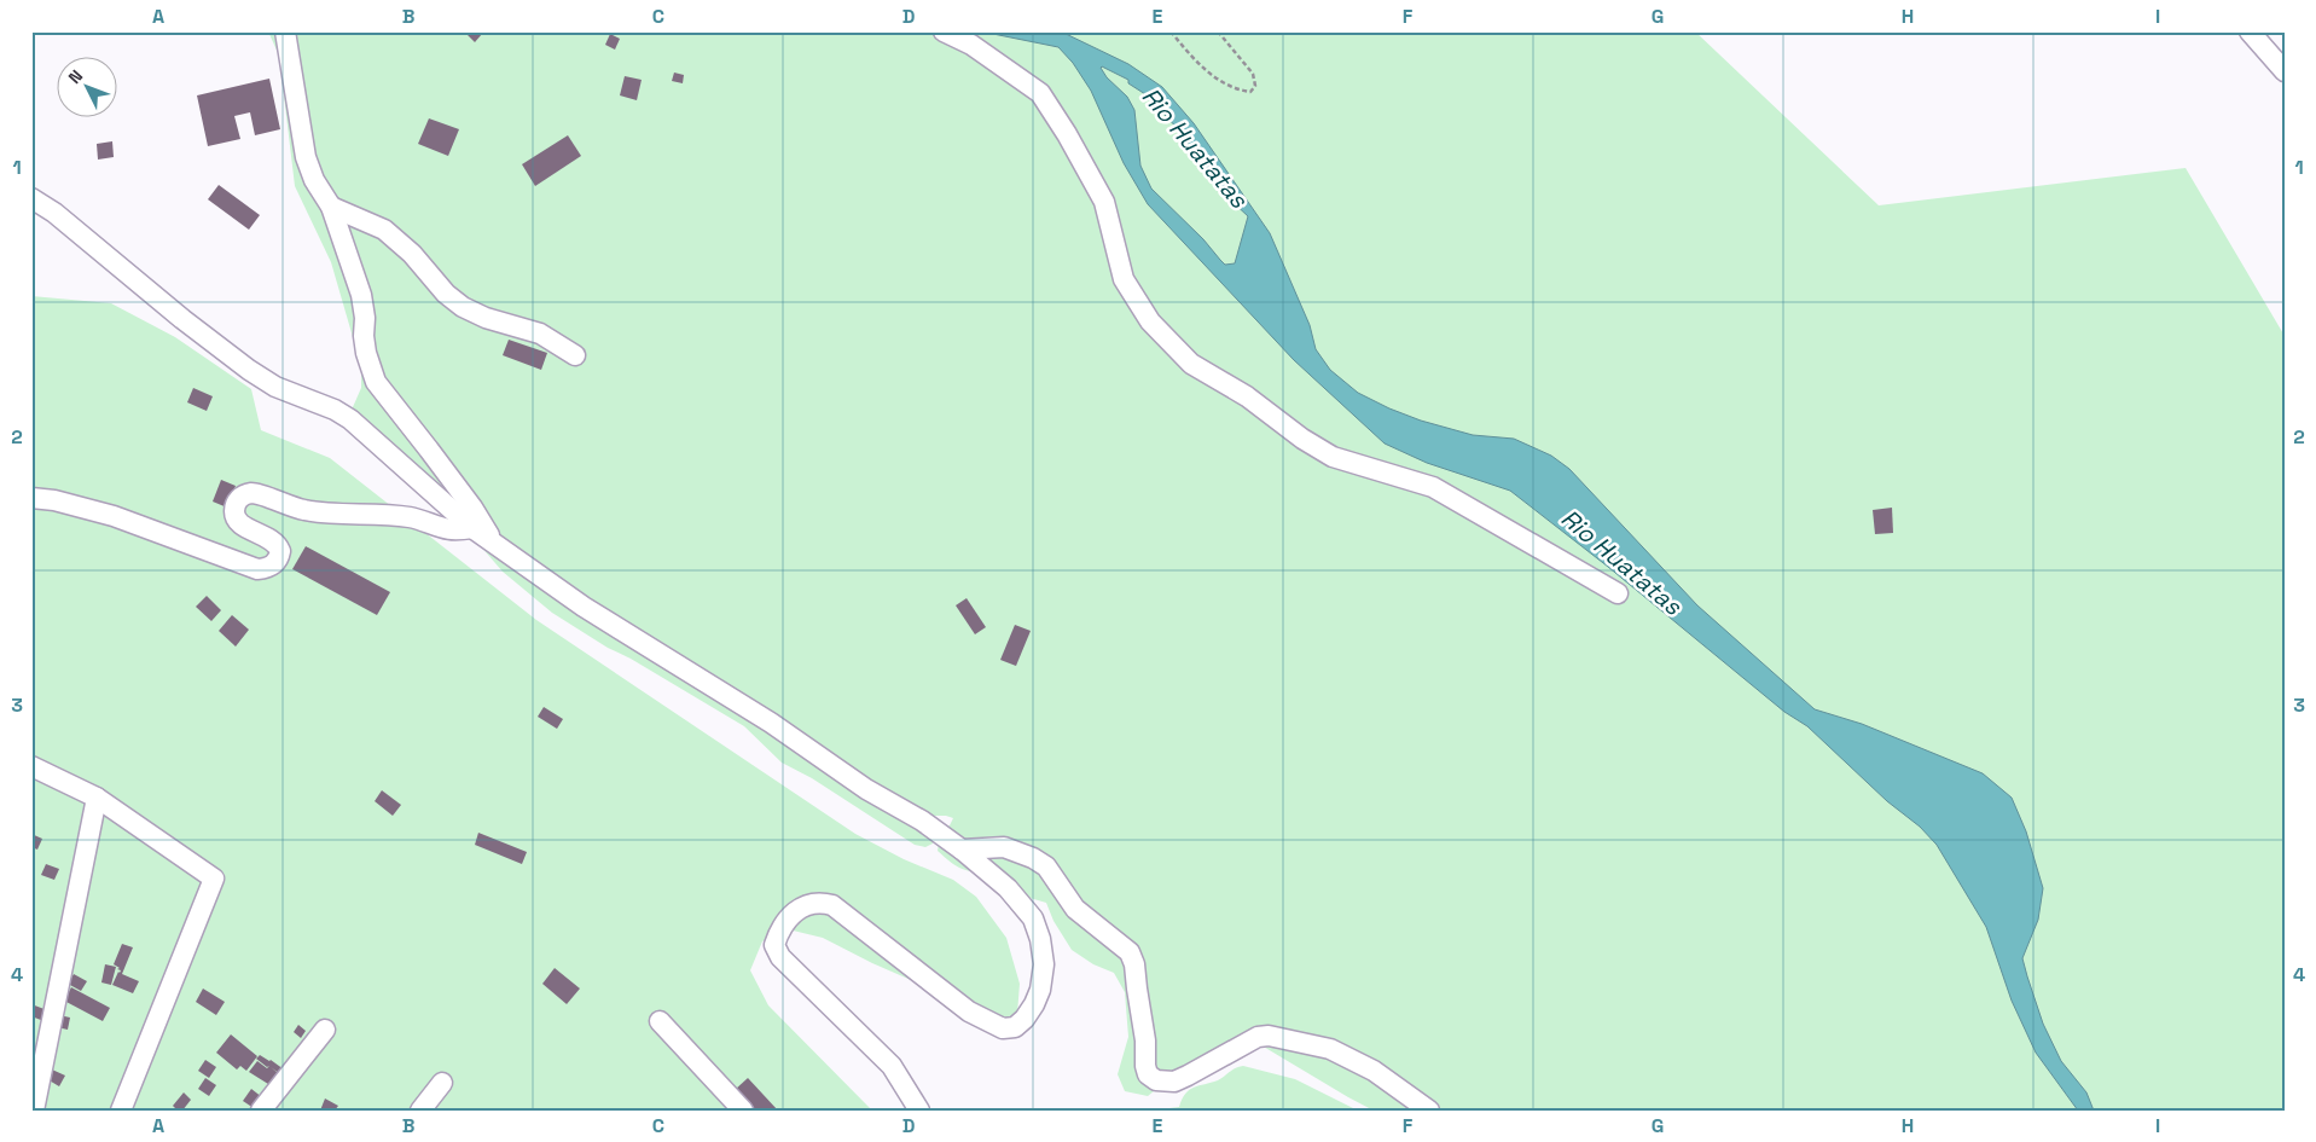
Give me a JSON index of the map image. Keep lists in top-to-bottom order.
{
  "water": ["Rio Huatatas"],
  "north": "top left",
  "grid": {
    "columns": [
      "A",
      "B",
      "C",
      "D",
      "E",
      "F",
      "G",
      "H",
      "I"
    ],
    "rows": [
      "1",
      "2",
      "3",
      "4"
    ]
  }
}
